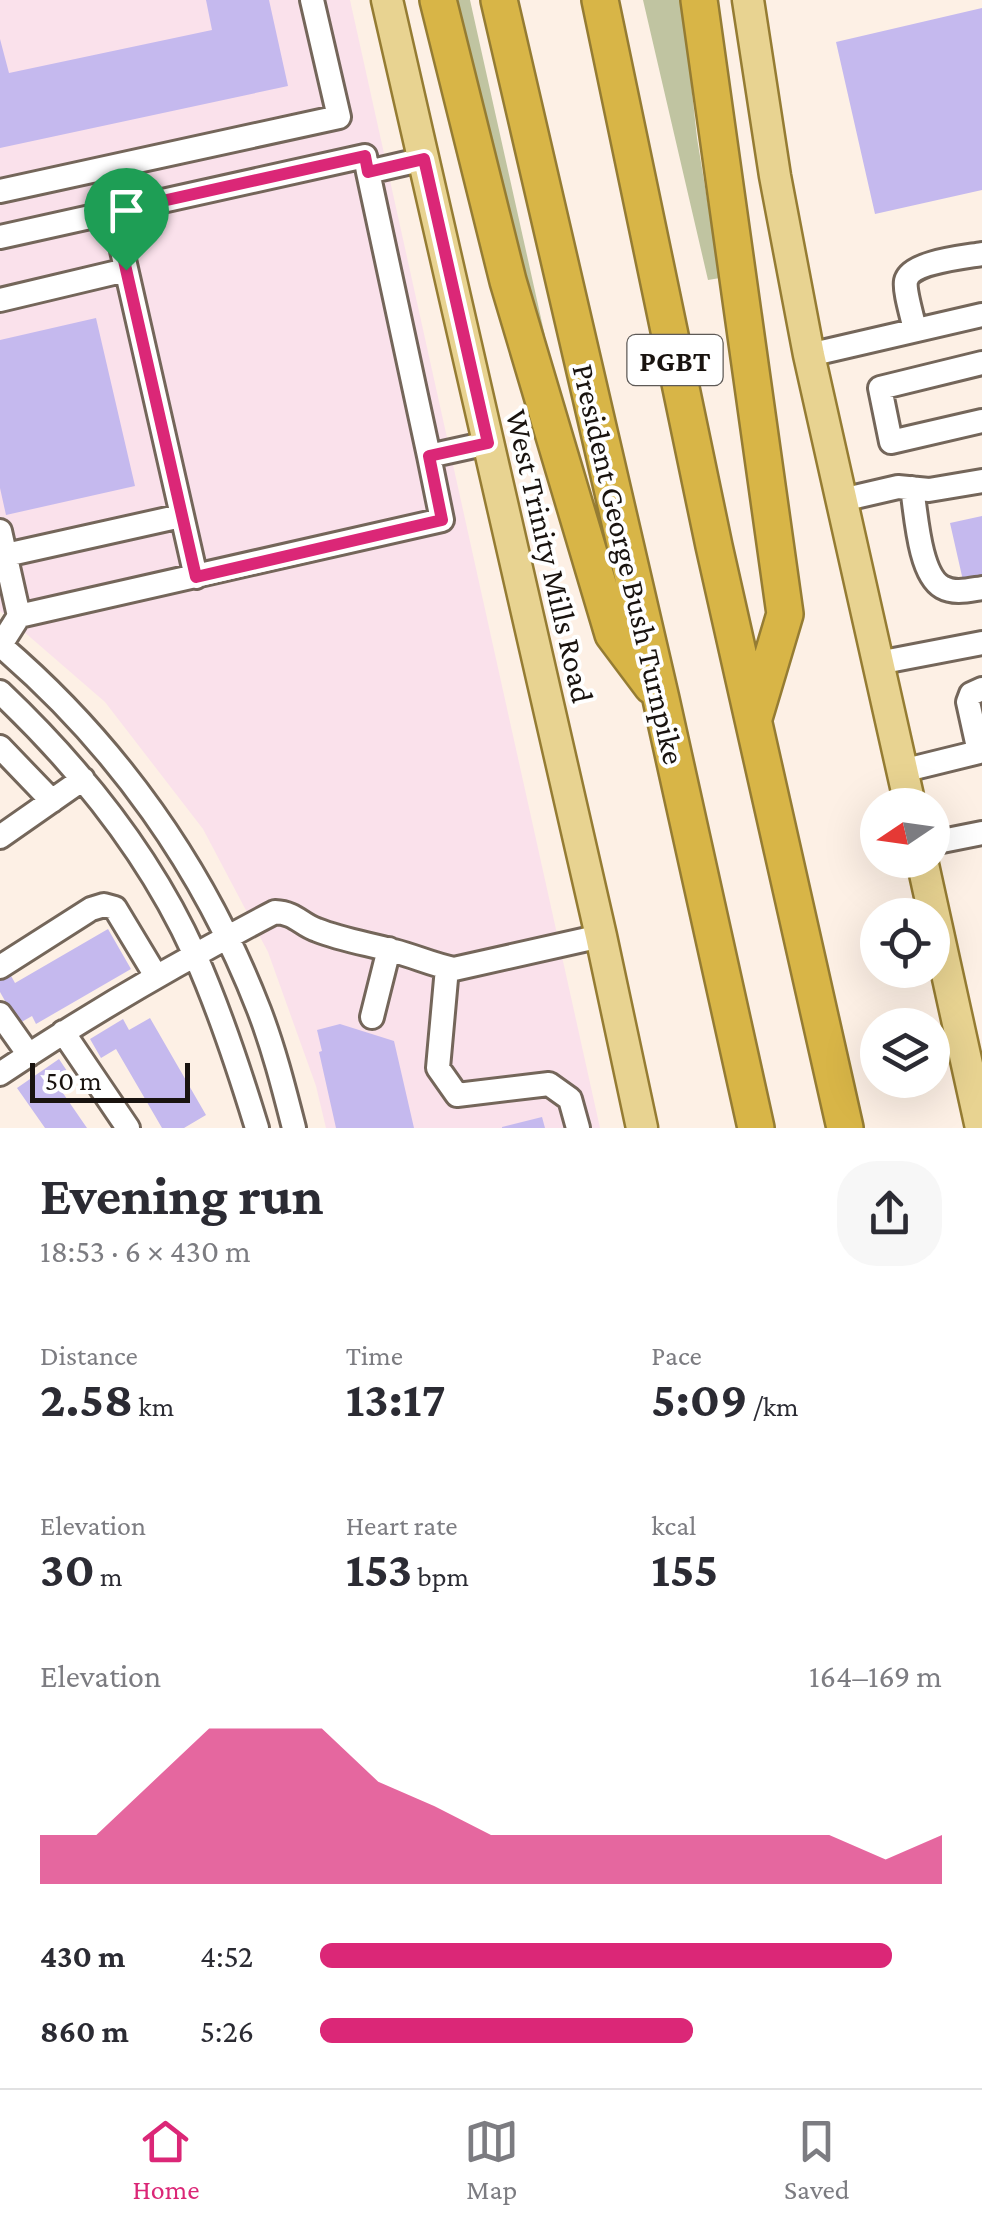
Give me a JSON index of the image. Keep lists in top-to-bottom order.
{
  "streets": {
    "highway": ["PGBT", "President George Bush Turnpike"],
    "main road": ["West Trinity Mills Road"]
  },
  "scale_bar": "50 m",
  "north": "left",
  "page": {
    "scale": "50 m",
    "heading": ["Evening run", "18:53 · 6 × 430 m"],
    "stats": [
      ["Distance", "2.58 km"],
      ["Time", "13:17"],
      ["Pace", "5:09 /km"],
      ["Elevation", "30 m"],
      ["Heart rate", "153 bpm"],
      ["kcal", "155"]
    ],
    "chart": ["Elevation", "164–169 m"],
    "list": [
      {
        "name": "430 m",
        "note": "4:52"
      },
      {
        "name": "860 m",
        "note": "5:26"
      }
    ],
    "tabs": ["Home", "Map", "Saved"]
  }
}
